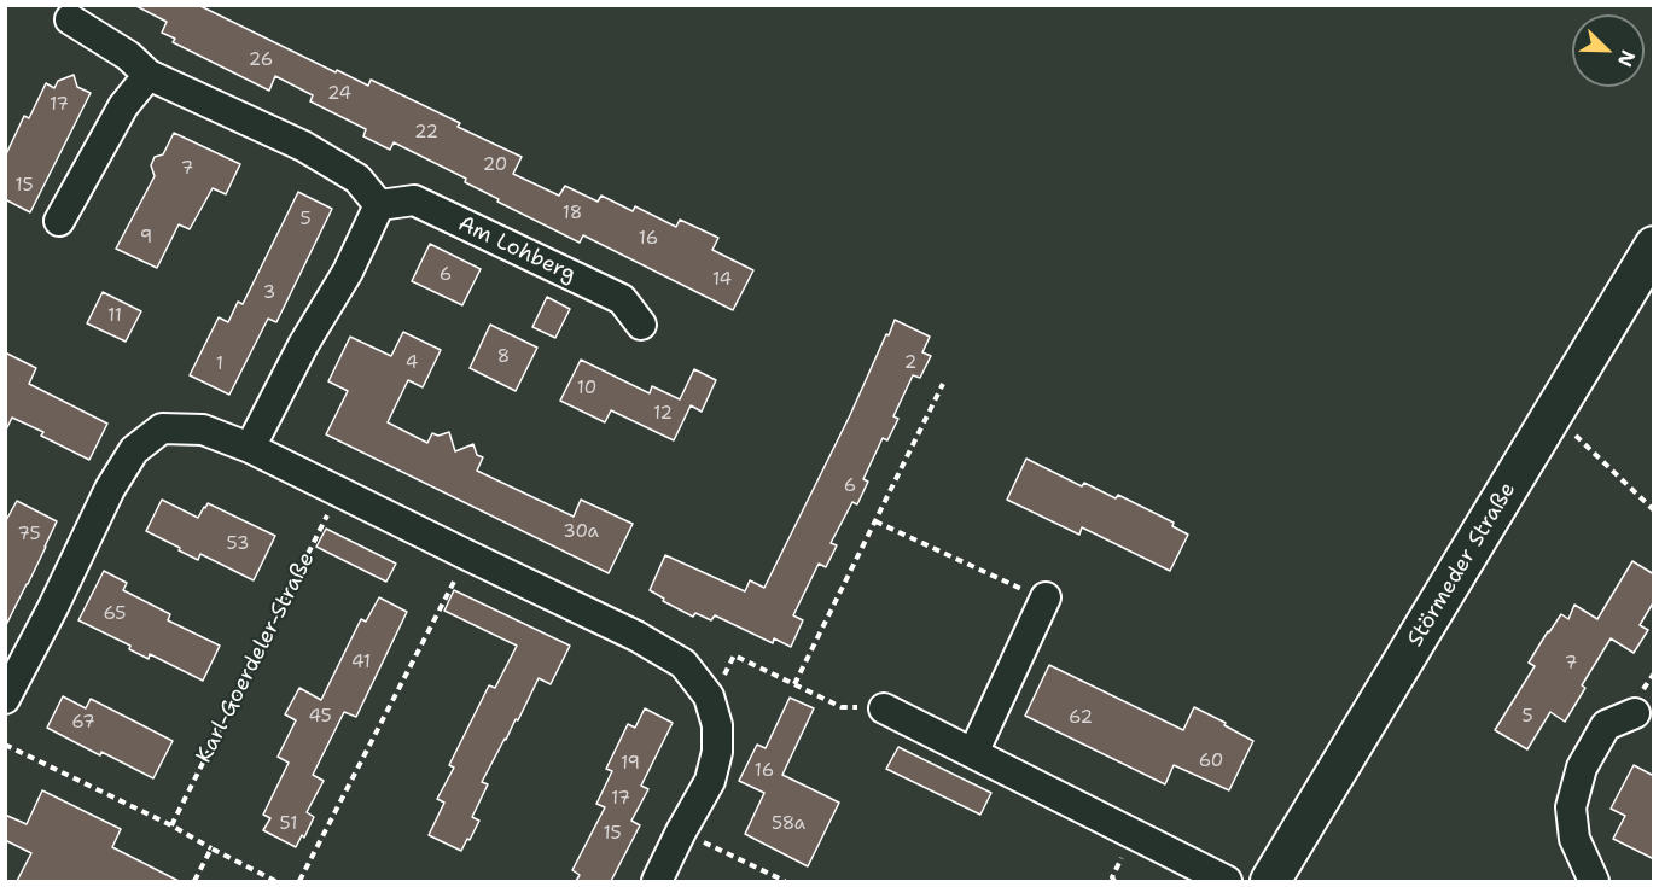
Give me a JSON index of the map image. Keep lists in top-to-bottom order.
{
  "streets": {
    "main road": ["Störmeder Straße"],
    "street": ["Am Lohberg"],
    "path": ["Karl-Goerdeler-Straße"]
  },
  "house_numbers": [
    "26",
    "24",
    "17",
    "22",
    "20",
    "7",
    "15",
    "18",
    "5",
    "9",
    "16",
    "6",
    "14",
    "3",
    "11",
    "8",
    "4",
    "2",
    "1",
    "10",
    "12",
    "6",
    "30a",
    "75",
    "53",
    "65",
    "41",
    "7",
    "45",
    "5",
    "62",
    "67",
    "60",
    "19",
    "16",
    "17",
    "51",
    "58a",
    "15"
  ],
  "north": "bottom right"
}
